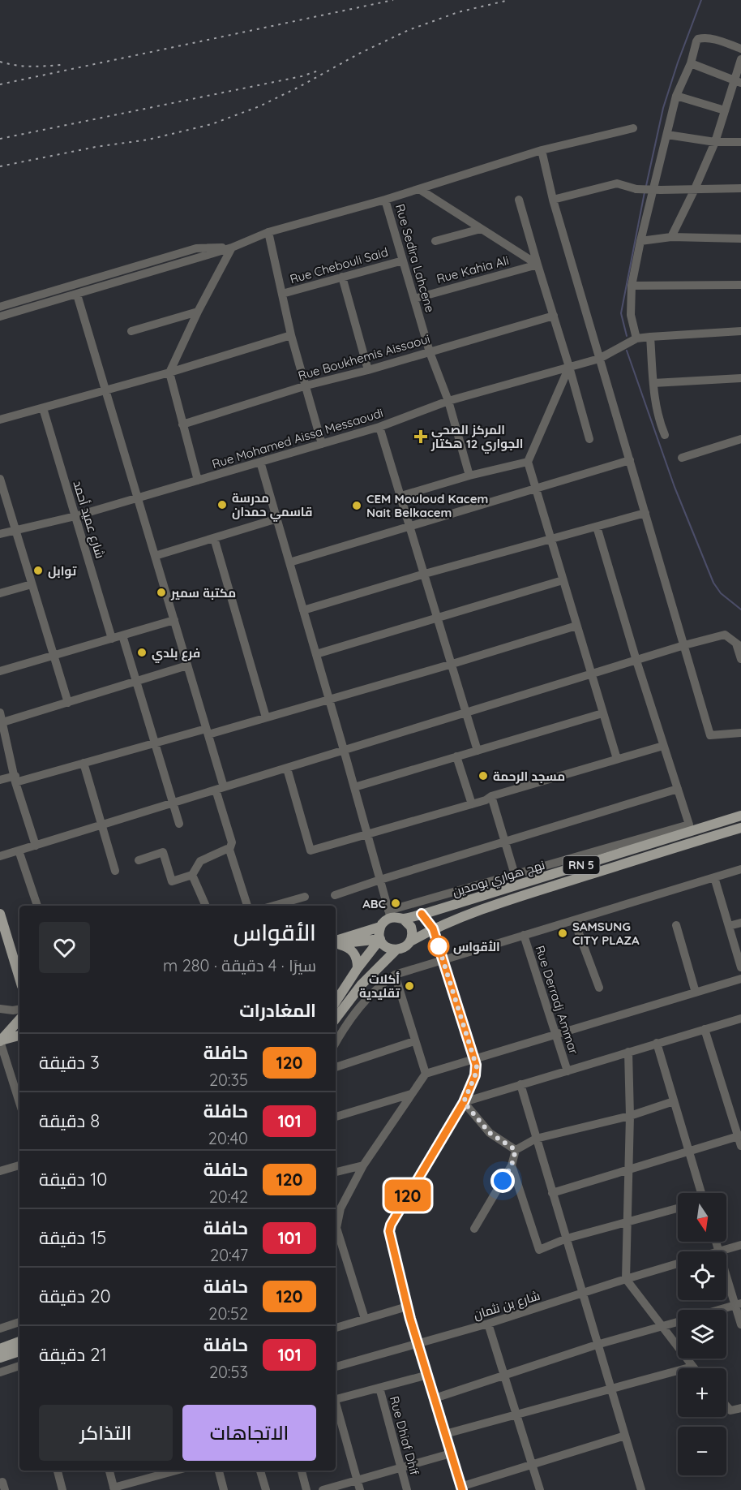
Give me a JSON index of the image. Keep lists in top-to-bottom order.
{
  "streets": {
    "main road": ["RN 5", "نهج هواري بومدين"],
    "street": [
      "Rue Sedira Lahcene",
      "Rue Chebouli Said",
      "Rue Kahia Ali",
      "Rue Boukhemis Aissaoui",
      "Rue Mohamed Aissa Messaoudi",
      "شارع عميد أحمد",
      "Rue Derradj Ammar",
      "شارع بن نثمان",
      "Rue Dhiaf Dhif"
    ]
  },
  "crossings": [
    ["Rue Sedira Lahcene", "Rue Chebouli Said"],
    ["Rue Sedira Lahcene", "Rue Kahia Ali"],
    ["Rue Sedira Lahcene", "Rue Boukhemis Aissaoui"],
    ["Rue Sedira Lahcene", "Rue Mohamed Aissa Messaoudi"],
    ["Rue Mohamed Aissa Messaoudi", "شارع عميد أحمد"]
  ],
  "places": {
    "health": ["المركز الصحي الجواري 12 هكتار"],
    "other": [
      "مدرسة قاسمي حمدان",
      "CEM Mouloud Kacem Nait Belkacem",
      "توابل",
      "مكتبة سمير",
      "فرع بلدي",
      "مسجد الرحمة",
      "ABC",
      "SAMSUNG CITY PLAZA",
      "الأقواس",
      "أكلات تقليدية"
    ]
  },
  "lines": ["bus line 120"],
  "north": "bottom",
  "page": {
    "on_map": "120",
    "heading": [
      ["الأقواس", "سيرًا · 4 دقيقة · 280 m"],
      "المغادرات"
    ],
    "list": [
      {
        "mark": "120",
        "name": "حافلة",
        "note": "20:35",
        "value": "3 دقيقة"
      },
      {
        "mark": "101",
        "name": "حافلة",
        "note": "20:40",
        "value": "8 دقيقة"
      },
      {
        "mark": "120",
        "name": "حافلة",
        "note": "20:42",
        "value": "10 دقيقة"
      },
      {
        "mark": "101",
        "name": "حافلة",
        "note": "20:47",
        "value": "15 دقيقة"
      },
      {
        "mark": "120",
        "name": "حافلة",
        "note": "20:52",
        "value": "20 دقيقة"
      },
      {
        "mark": "101",
        "name": "حافلة",
        "note": "20:53",
        "value": "21 دقيقة"
      }
    ],
    "map_buttons": ["+", "−"],
    "buttons": ["الاتجاهات", "التذاكر"]
  }
}
